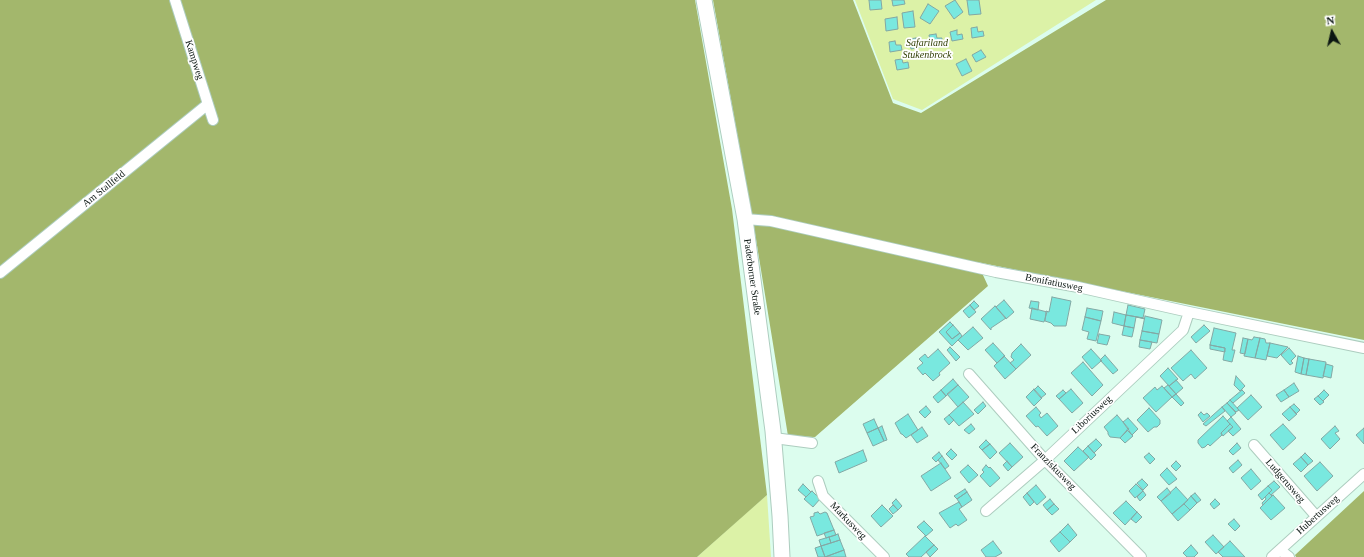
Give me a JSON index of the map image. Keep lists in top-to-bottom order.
{
  "streets": {
    "main road": ["Paderborner Straße"],
    "street": [
      "Kampweg",
      "Am Stallfeld",
      "Bonifatiusweg",
      "Liboriusweg",
      "Franziskusweg",
      "Ludgerusweg",
      "Hubertusweg",
      "Markusweg"
    ]
  },
  "crossings": [
    ["Kampweg", "Am Stallfeld"],
    ["Paderborner Straße", "Bonifatiusweg"],
    ["Bonifatiusweg", "Liboriusweg"],
    ["Liboriusweg", "Franziskusweg"],
    ["Ludgerusweg", "Hubertusweg"]
  ],
  "parks": ["Safariland Stukenbrock"],
  "north": "top"
}
